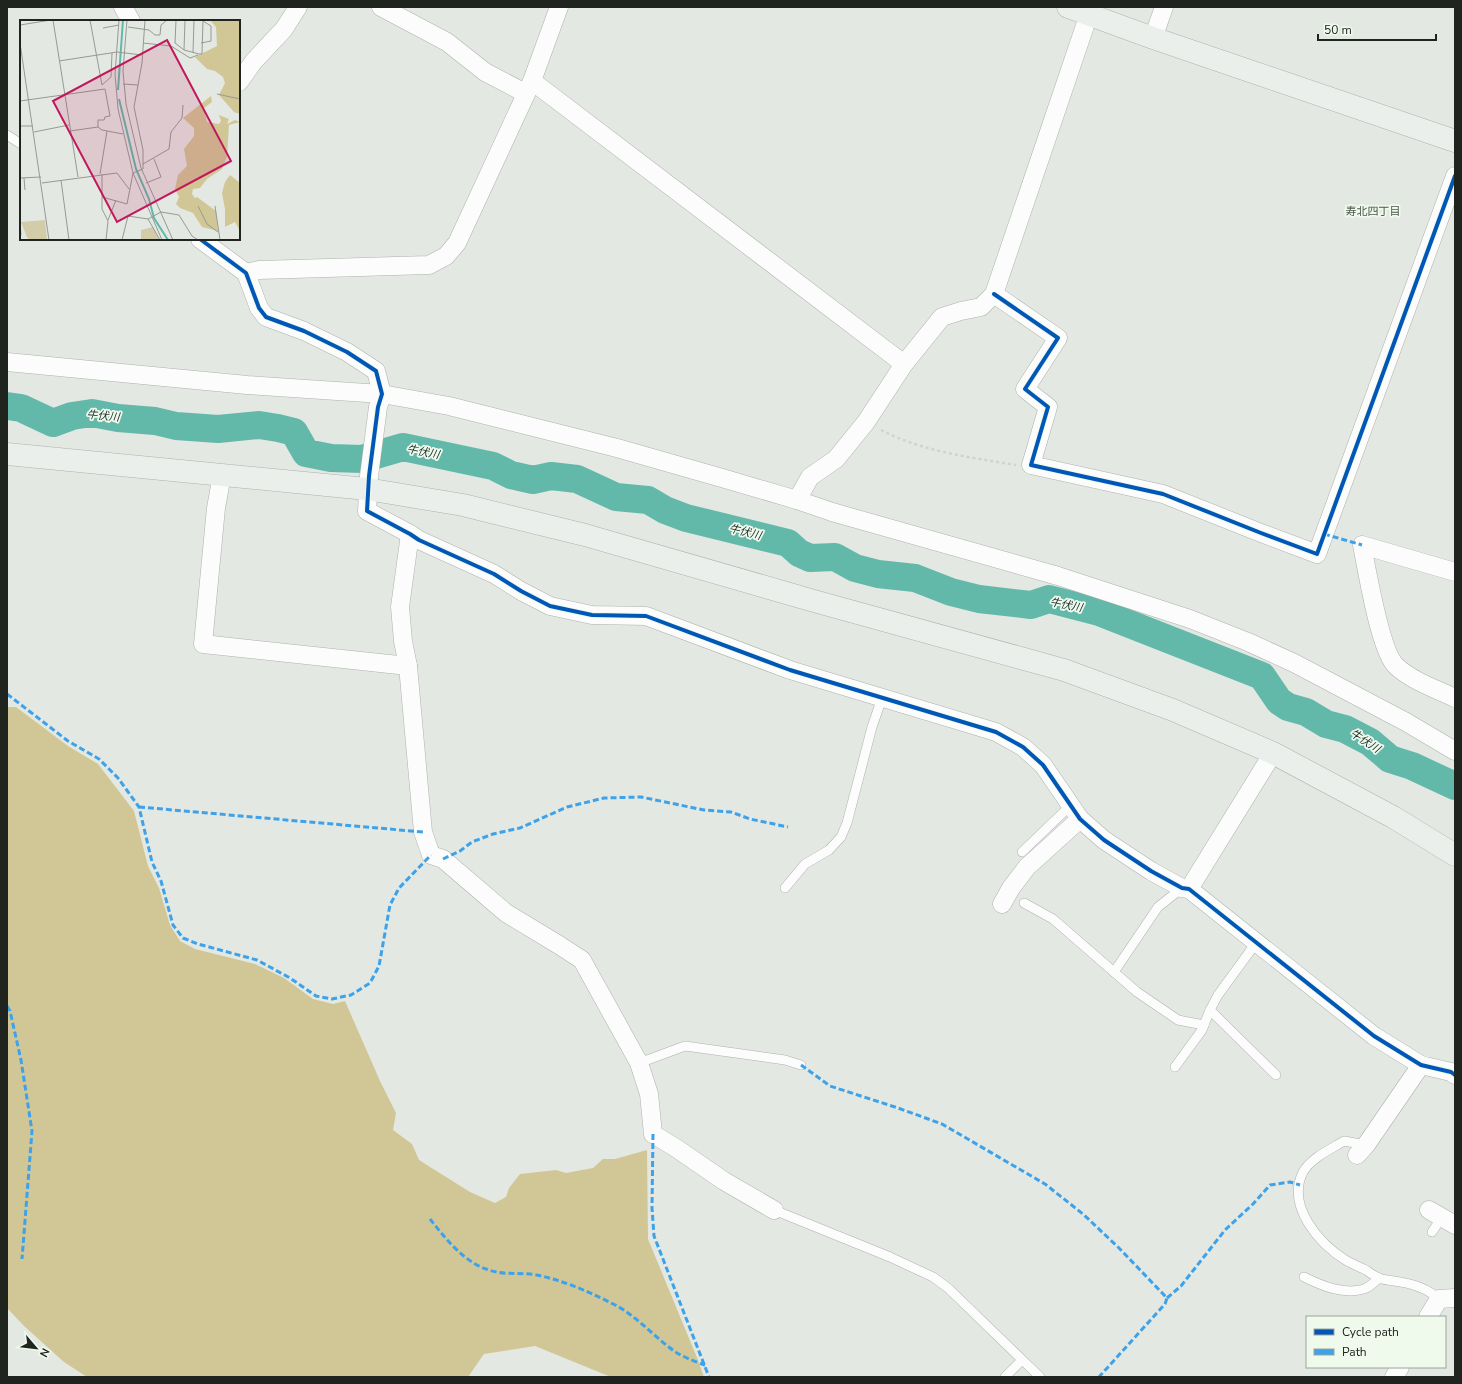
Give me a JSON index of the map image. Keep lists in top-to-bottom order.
{
  "districts": ["寿北四丁目"],
  "water": ["牛伏川"],
  "legend": ["Cycle path", "Path"],
  "scale_bar": "50 m",
  "north": "bottom right"
}
